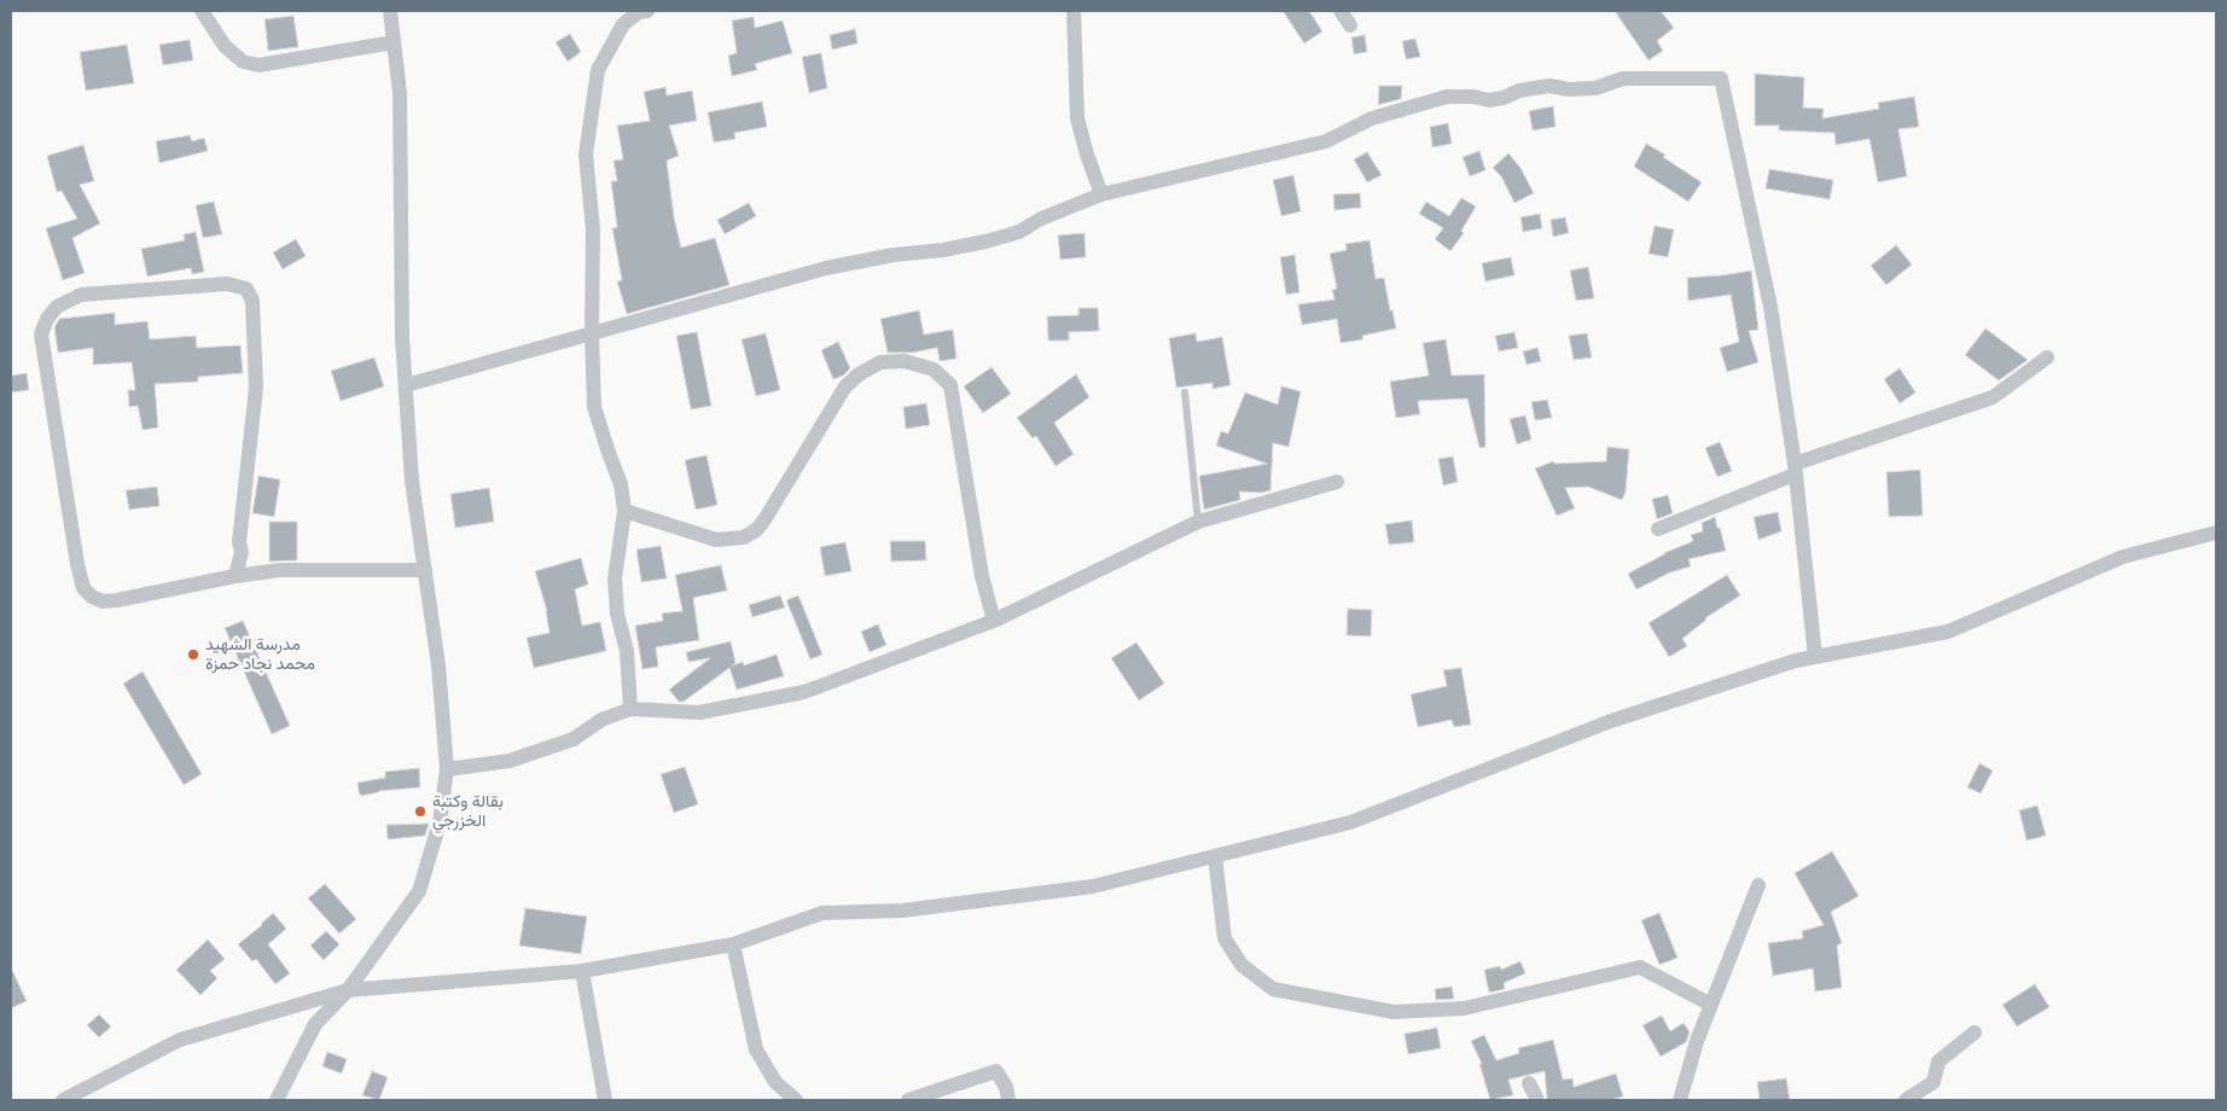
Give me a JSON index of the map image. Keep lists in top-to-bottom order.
{
  "places": ["مدرسة الشهيد محمد نجاد حمزة", "بقالة وكتبة الخزرجي"]
}
